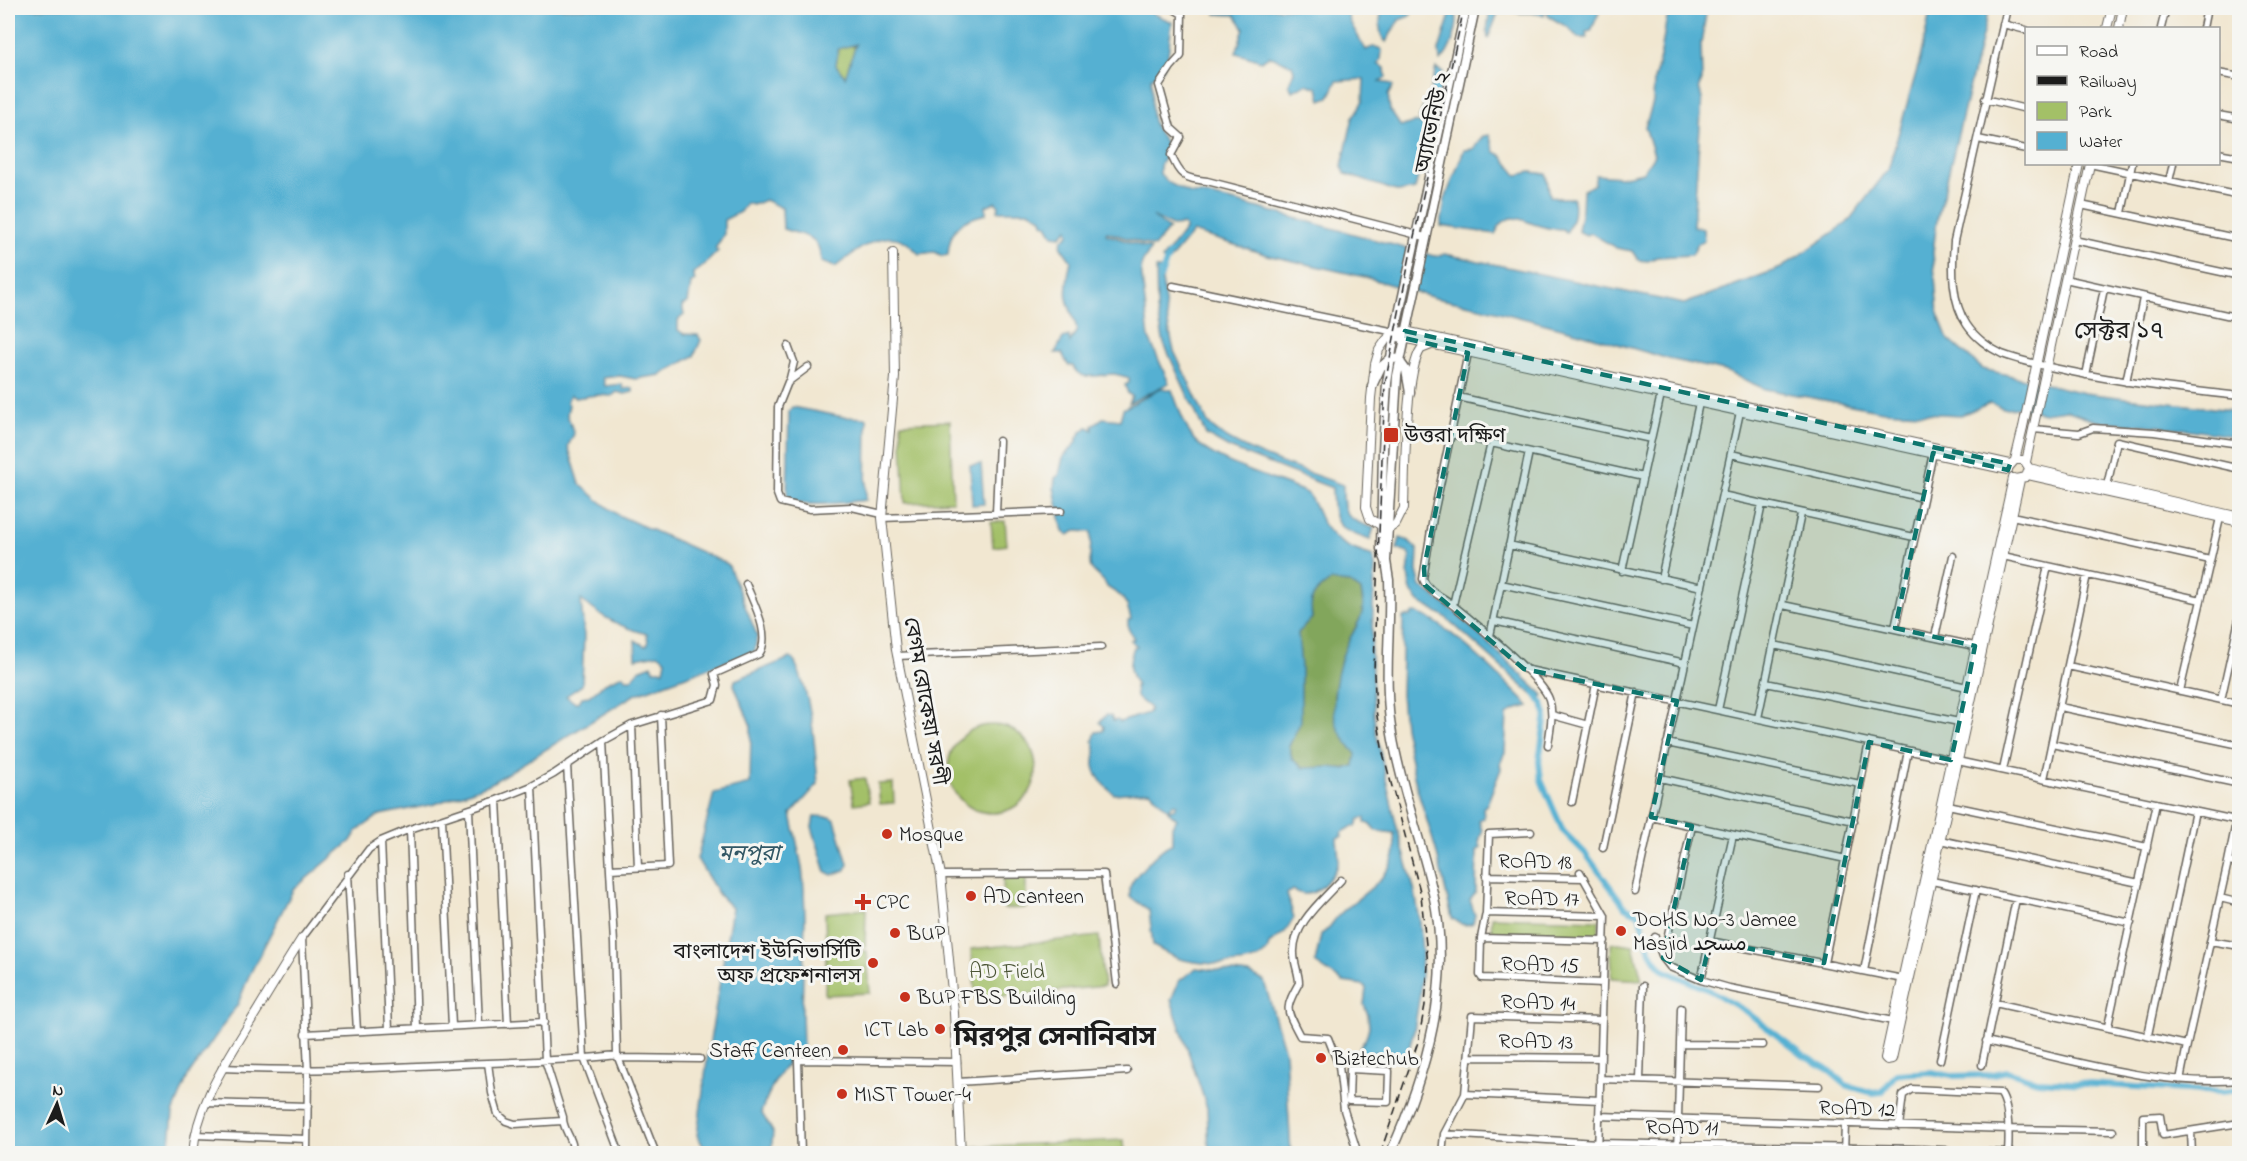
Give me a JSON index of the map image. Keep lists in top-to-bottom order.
{
  "streets": {
    "main road": ["অ্যাভেনিউ ২"],
    "street": [
      "বেগম রোকেয়া সরণী",
      "ROAD 18",
      "ROAD 17",
      "ROAD 15",
      "ROAD 14",
      "ROAD 13",
      "ROAD 12",
      "ROAD 11"
    ]
  },
  "crossings": [
    ["ROAD 18", "ROAD 17"],
    ["ROAD 14", "ROAD 13"]
  ],
  "districts": ["সেক্টর ১৭", "মিরপুর সেনানিবাস"],
  "water": ["মনপুরা"],
  "parks": ["AD Field"],
  "places": {
    "transit": ["উত্তরা দক্ষিণ"],
    "other": [
      "Mosque",
      "AD canteen",
      "DOHS No-3 Jamee Masjid مسجد",
      "BUP",
      "বাংলাদেশ ইউনিভার্সিটি অফ প্রফেশনালস",
      "BUP FBS Building",
      "ICT Lab",
      "Staff Canteen",
      "Biztechub",
      "MIST Tower-4"
    ],
    "health": ["CPC"]
  },
  "legend": [
    "Road",
    "Railway",
    "Park",
    "Water"
  ],
  "north": "top"
}
